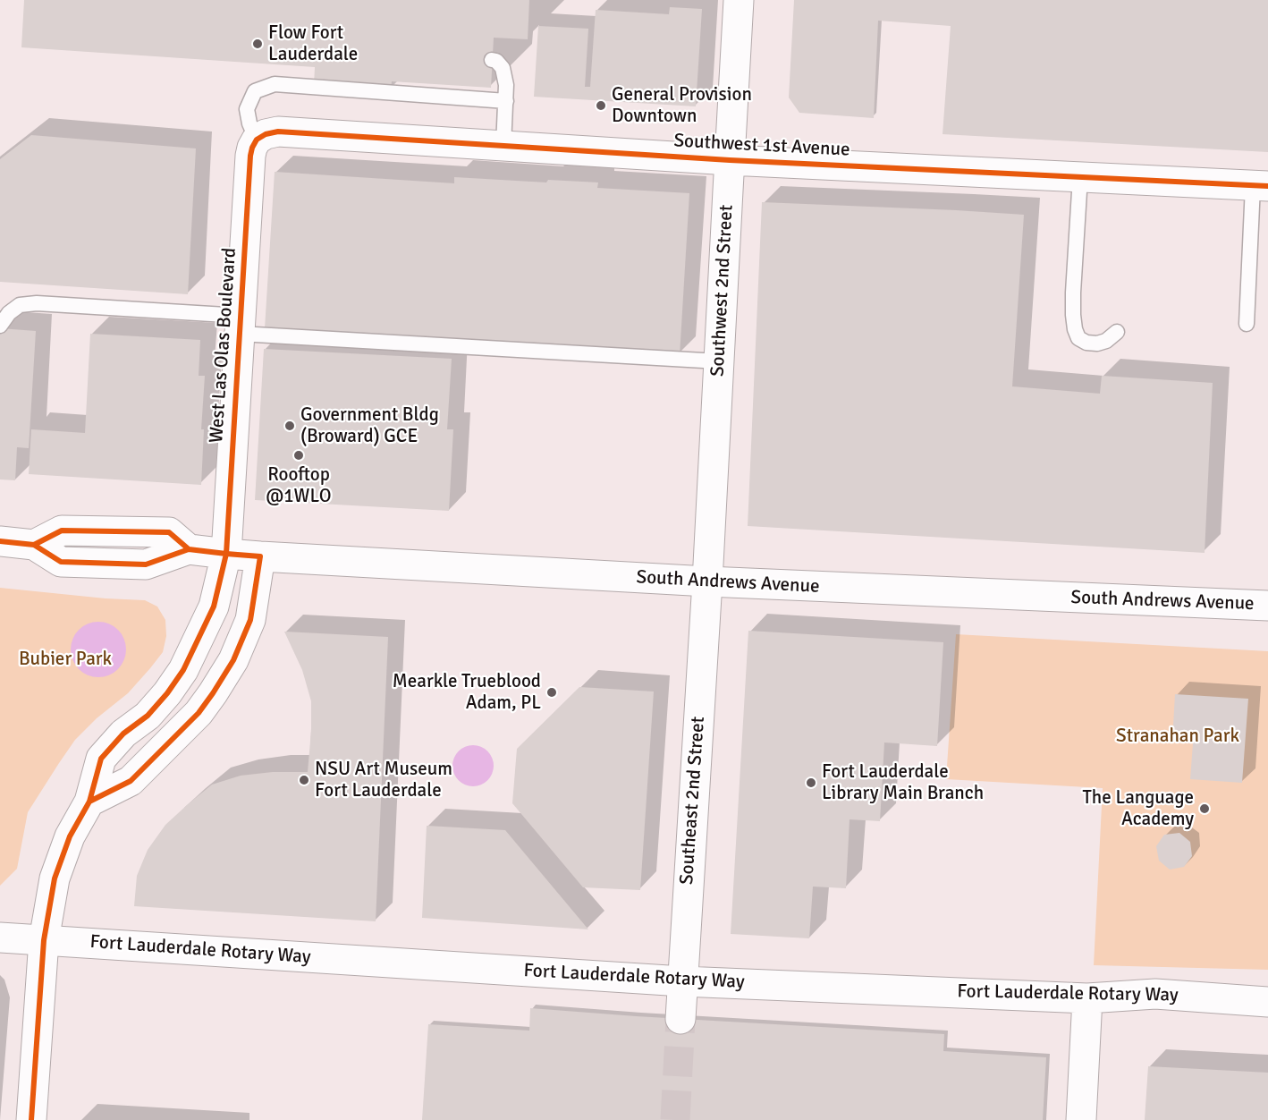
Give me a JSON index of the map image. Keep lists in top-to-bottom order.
{
  "streets": {
    "street": [
      "Southwest 1st Avenue",
      "Southwest 2nd Street",
      "West Las Olas Boulevard",
      "South Andrews Avenue",
      "Southeast 2nd Street",
      "Fort Lauderdale Rotary Way"
    ]
  },
  "crossings": [
    ["Southwest 1st Avenue", "Southwest 2nd Street"],
    ["Southwest 1st Avenue", "West Las Olas Boulevard"],
    ["Southwest 2nd Street", "South Andrews Avenue"],
    ["Southwest 2nd Street", "Southeast 2nd Street"],
    ["West Las Olas Boulevard", "South Andrews Avenue"],
    ["West Las Olas Boulevard", "Fort Lauderdale Rotary Way"],
    ["South Andrews Avenue", "Southeast 2nd Street"],
    ["Southeast 2nd Street", "Fort Lauderdale Rotary Way"]
  ],
  "parks": ["Bubier Park", "Stranahan Park"],
  "places": [
    "Flow Fort Lauderdale",
    "General Provision Downtown",
    "Government Bldg (Broward) GCE",
    "Rooftop @1WLO",
    "Mearkle Trueblood Adam, PL",
    "NSU Art Museum Fort Lauderdale",
    "Fort Lauderdale Library Main Branch",
    "The Language Academy"
  ]
}
